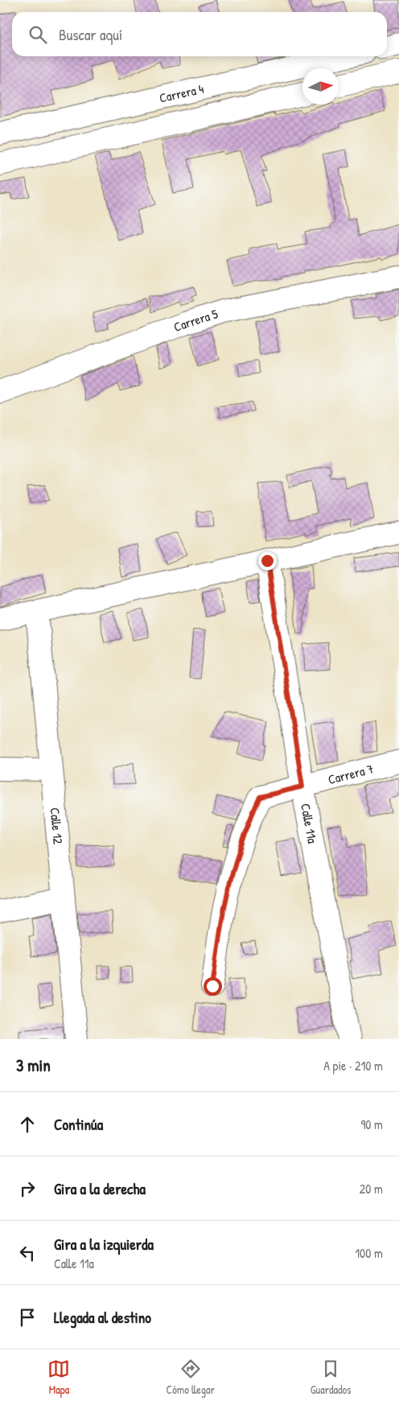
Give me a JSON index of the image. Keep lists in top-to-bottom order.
{
  "streets": {
    "street": [
      "Carrera 4",
      "Carrera 5",
      "Carrera 7",
      "Calle 11a",
      "Calle 12"
    ]
  },
  "crossings": [
    ["Carrera 7", "Calle 11a"]
  ],
  "north": "right",
  "page": {
    "search": "Buscar aquí",
    "heading": ["3 min", "A pie · 210 m"],
    "list": [
      ["Continúa", "90 m"],
      ["Gira a la derecha", "20 m"],
      ["Gira a la izquierda", "Calle 11a", "100 m"],
      "Llegada al destino"
    ],
    "nav": ["Mapa", "Cómo llegar", "Guardados"]
  }
}
